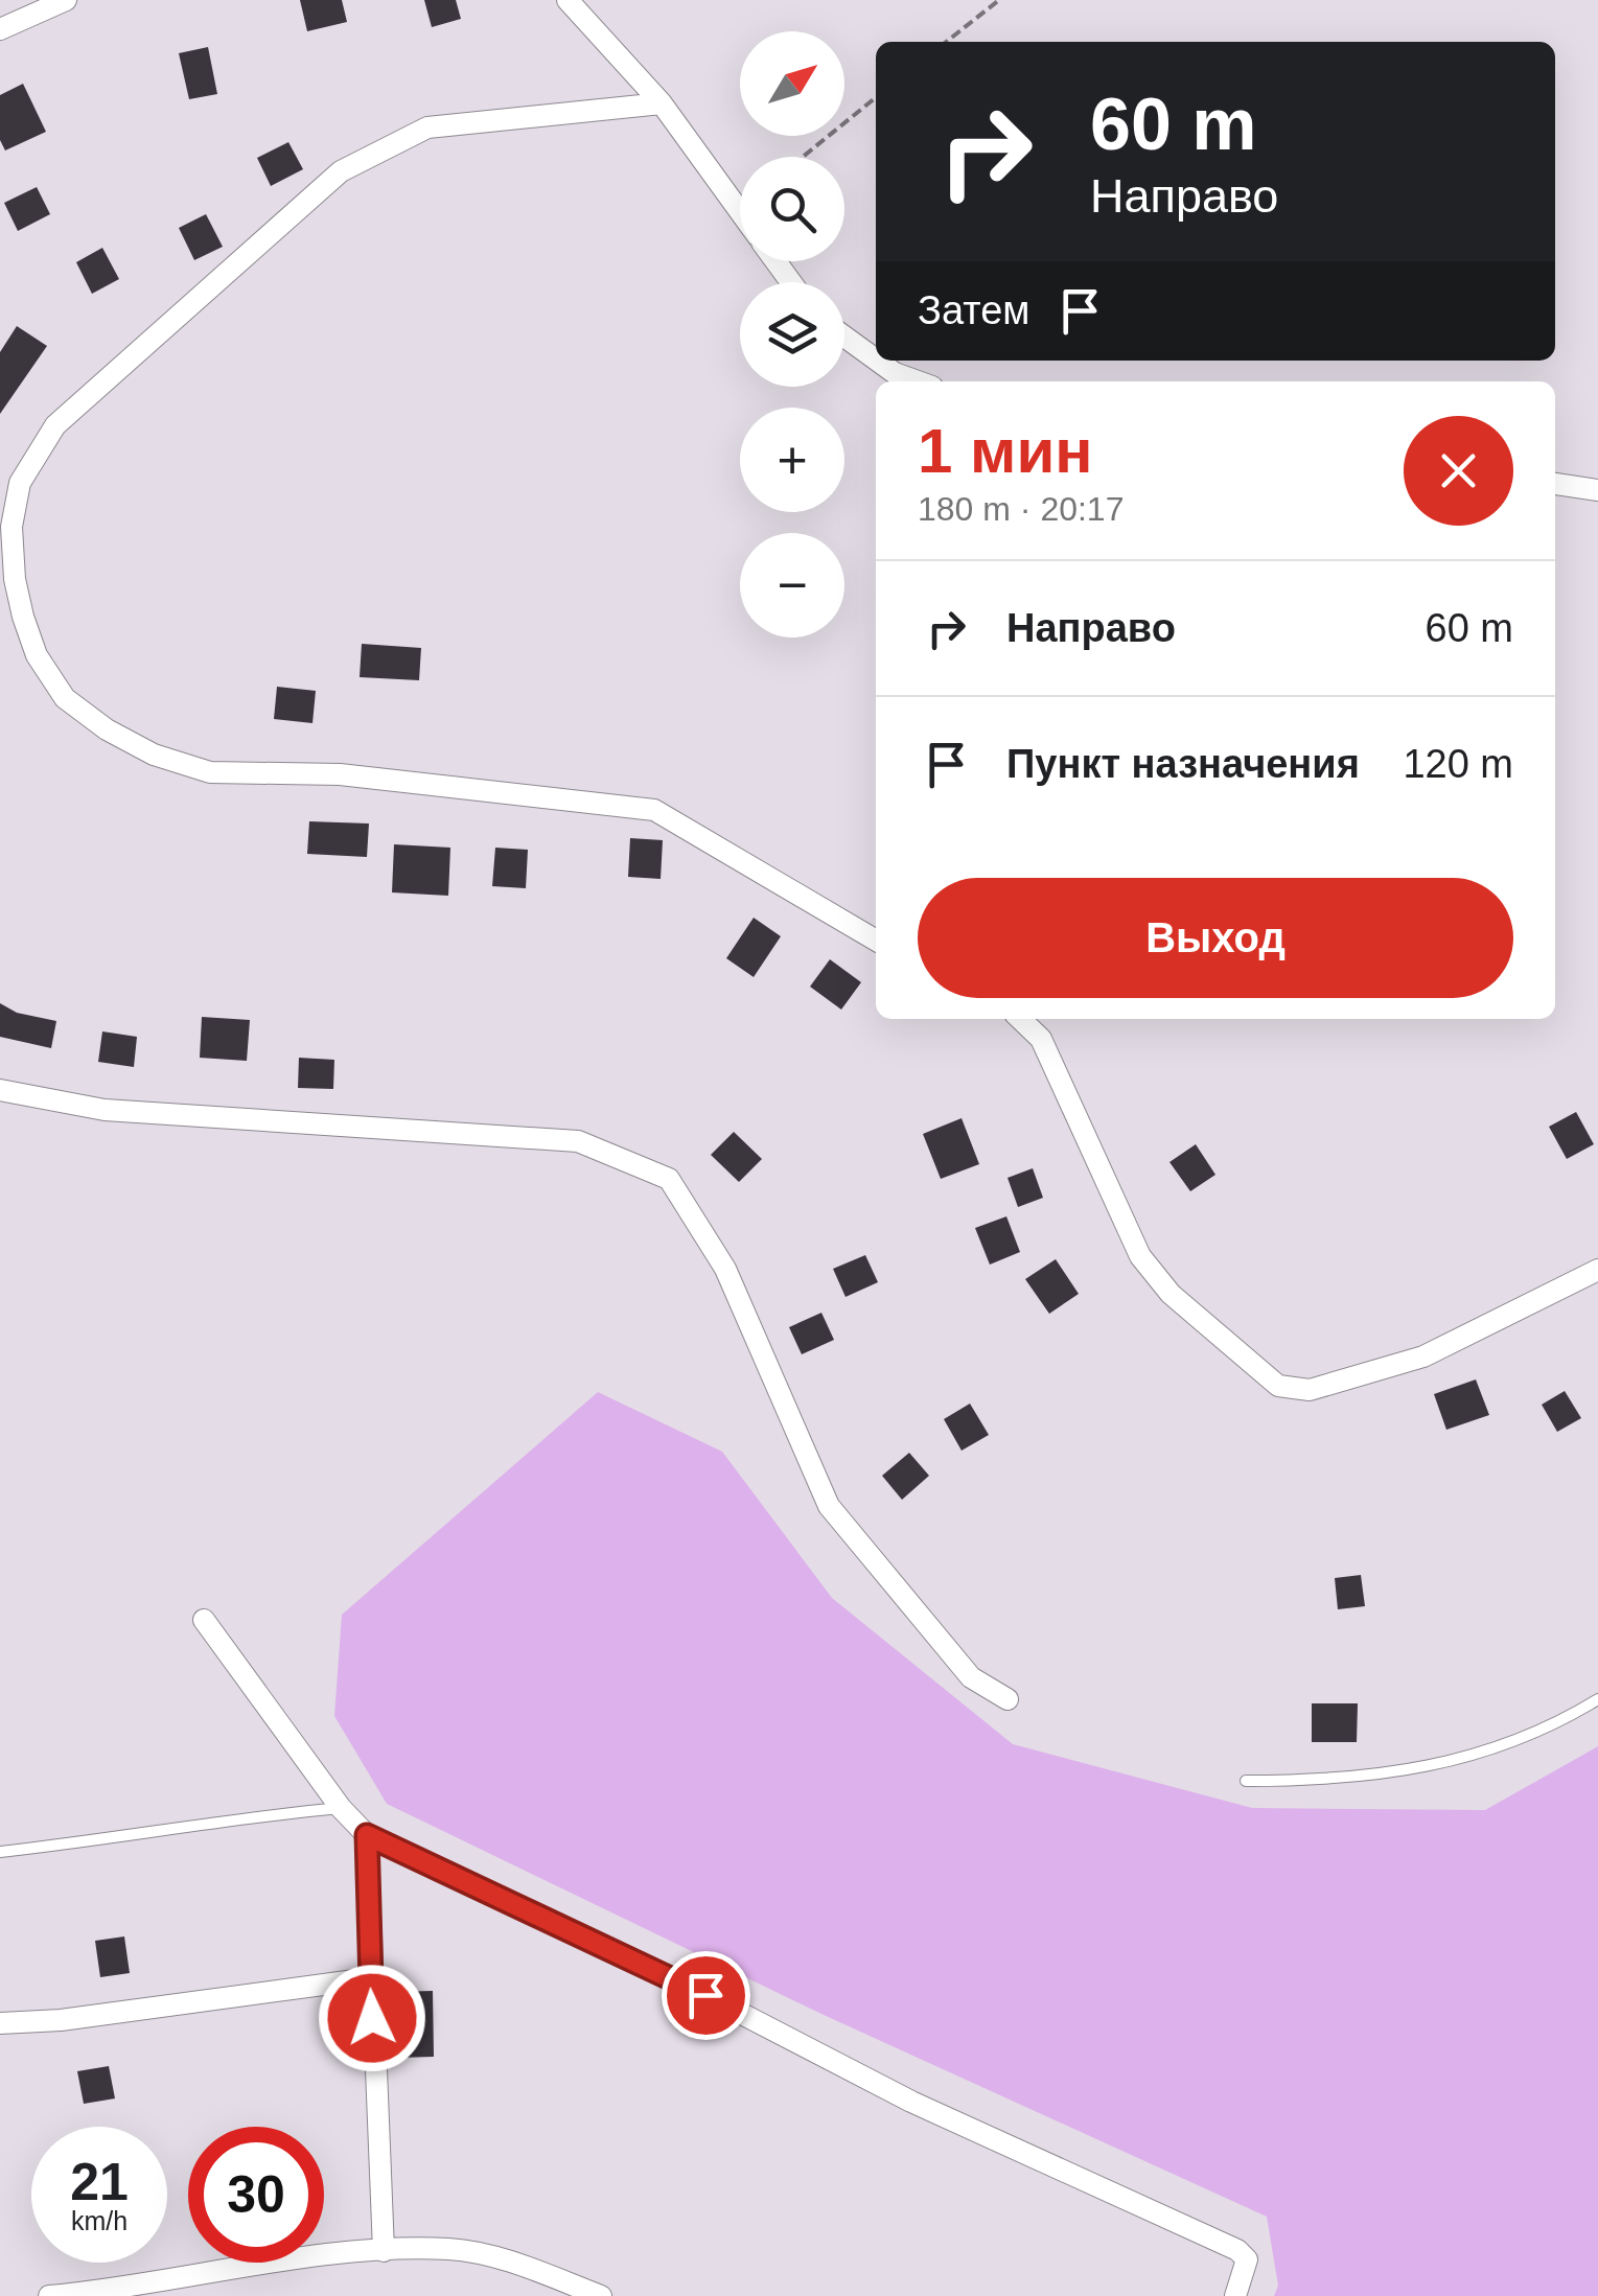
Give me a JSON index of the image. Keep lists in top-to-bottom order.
{
  "north": "top right",
  "page": {
    "map_buttons": ["+", "−"],
    "turn": ["60 m", "Направо"],
    "then": "Затем",
    "heading": ["1 мин", "180 m · 20:17"],
    "list": [
      {
        "name": "Направо",
        "value": "60 m"
      },
      {
        "name": "Пункт назначения",
        "value": "120 m"
      }
    ],
    "buttons": "Выход",
    "speed": "21 km/h",
    "limit": "30"
  }
}
